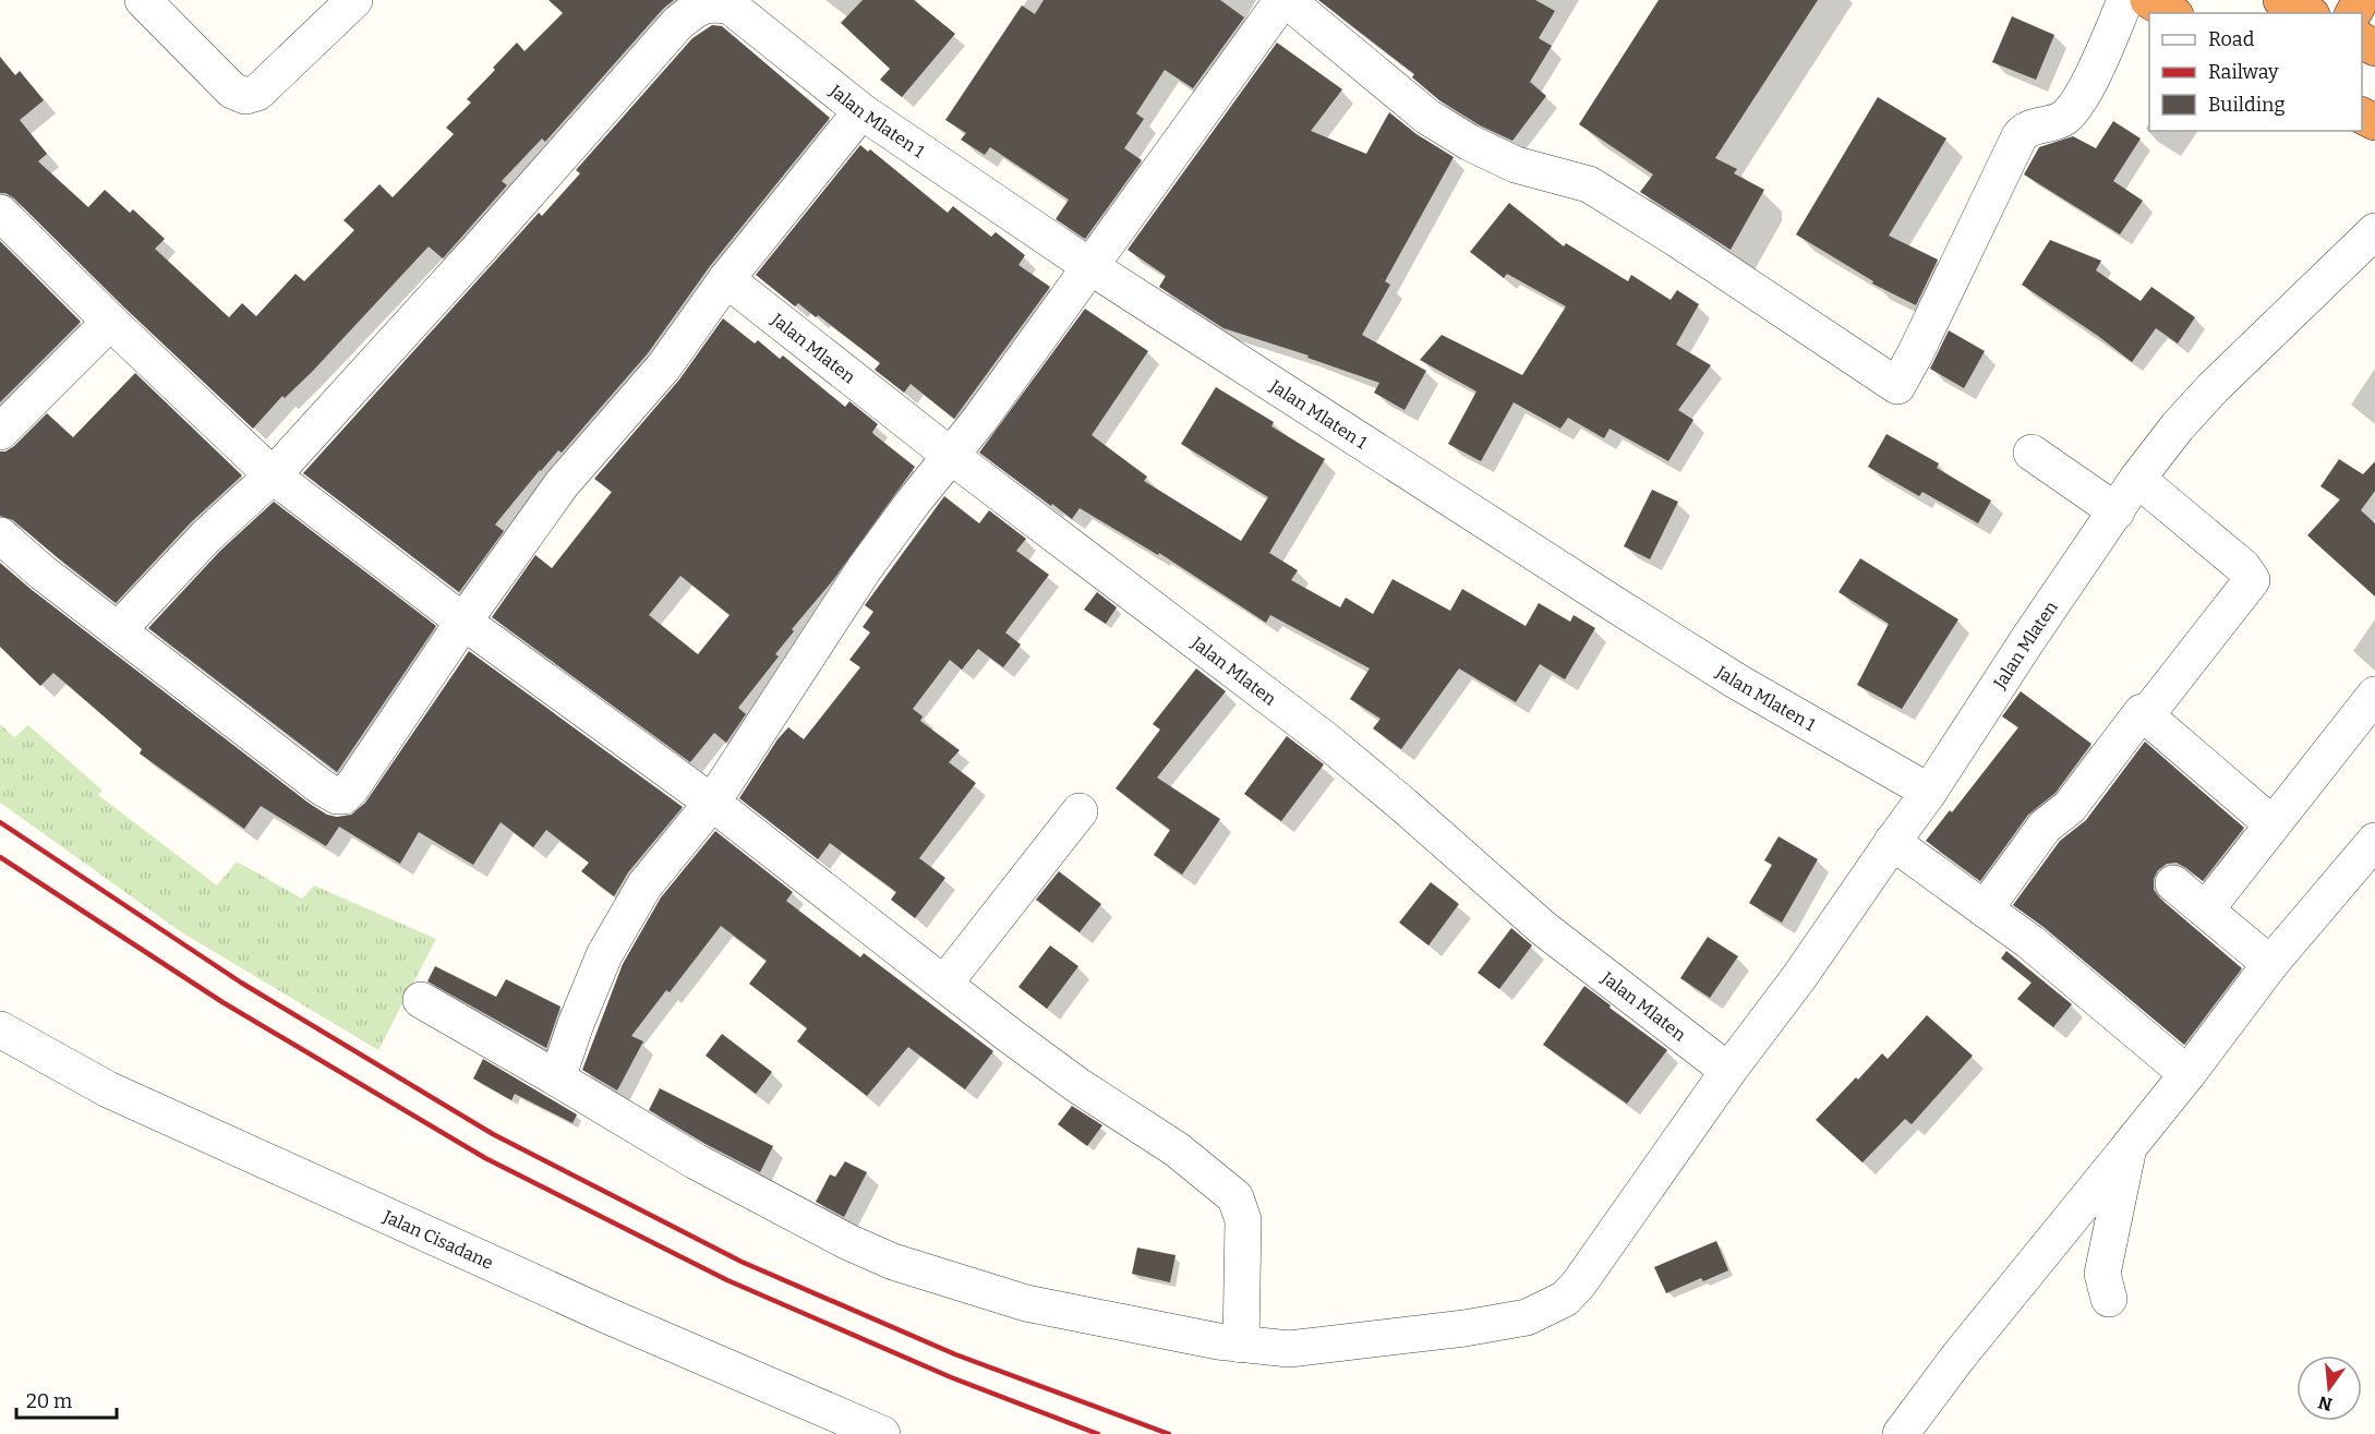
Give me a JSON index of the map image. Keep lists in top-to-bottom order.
{
  "streets": {
    "street": ["Jalan Mlaten 1", "Jalan Mlaten", "Jalan Cisadane"]
  },
  "crossings": [
    ["Jalan Mlaten 1", "Jalan Mlaten"]
  ],
  "legend": ["Road", "Railway", "Building"],
  "scale_bar": "20 m",
  "north": "bottom"
}
